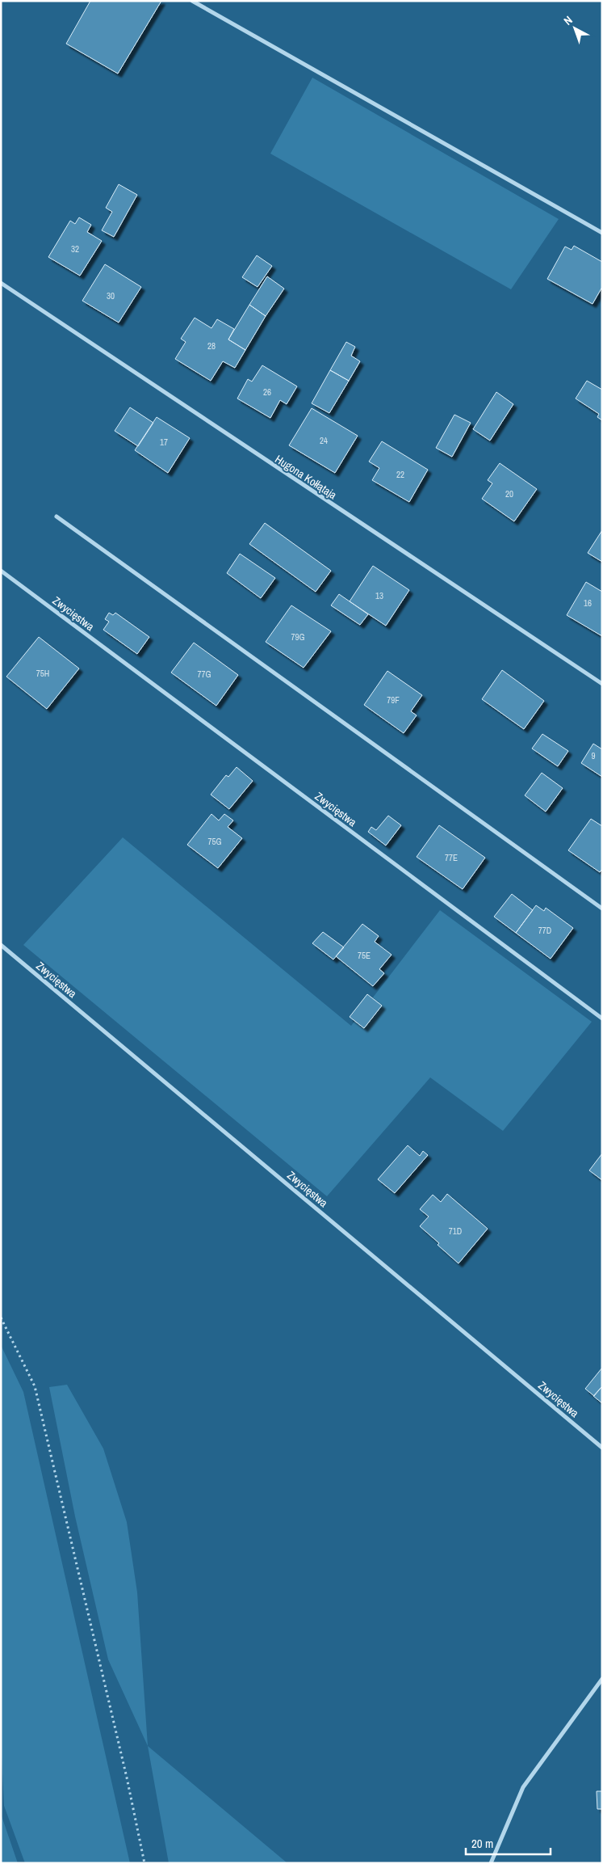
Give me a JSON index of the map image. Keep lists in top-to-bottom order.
{
  "streets": {
    "street": ["Hugona Kołłątaja", "Zwycięstwa"]
  },
  "house_numbers": [
    "32",
    "30",
    "28",
    "26",
    "24",
    "17",
    "22",
    "20",
    "13",
    "16",
    "79G",
    "75H",
    "77G",
    "79F",
    "9",
    "75G",
    "77E",
    "77D",
    "75E",
    "71D"
  ],
  "scale_bar": "20 m",
  "north": "top left"
}
